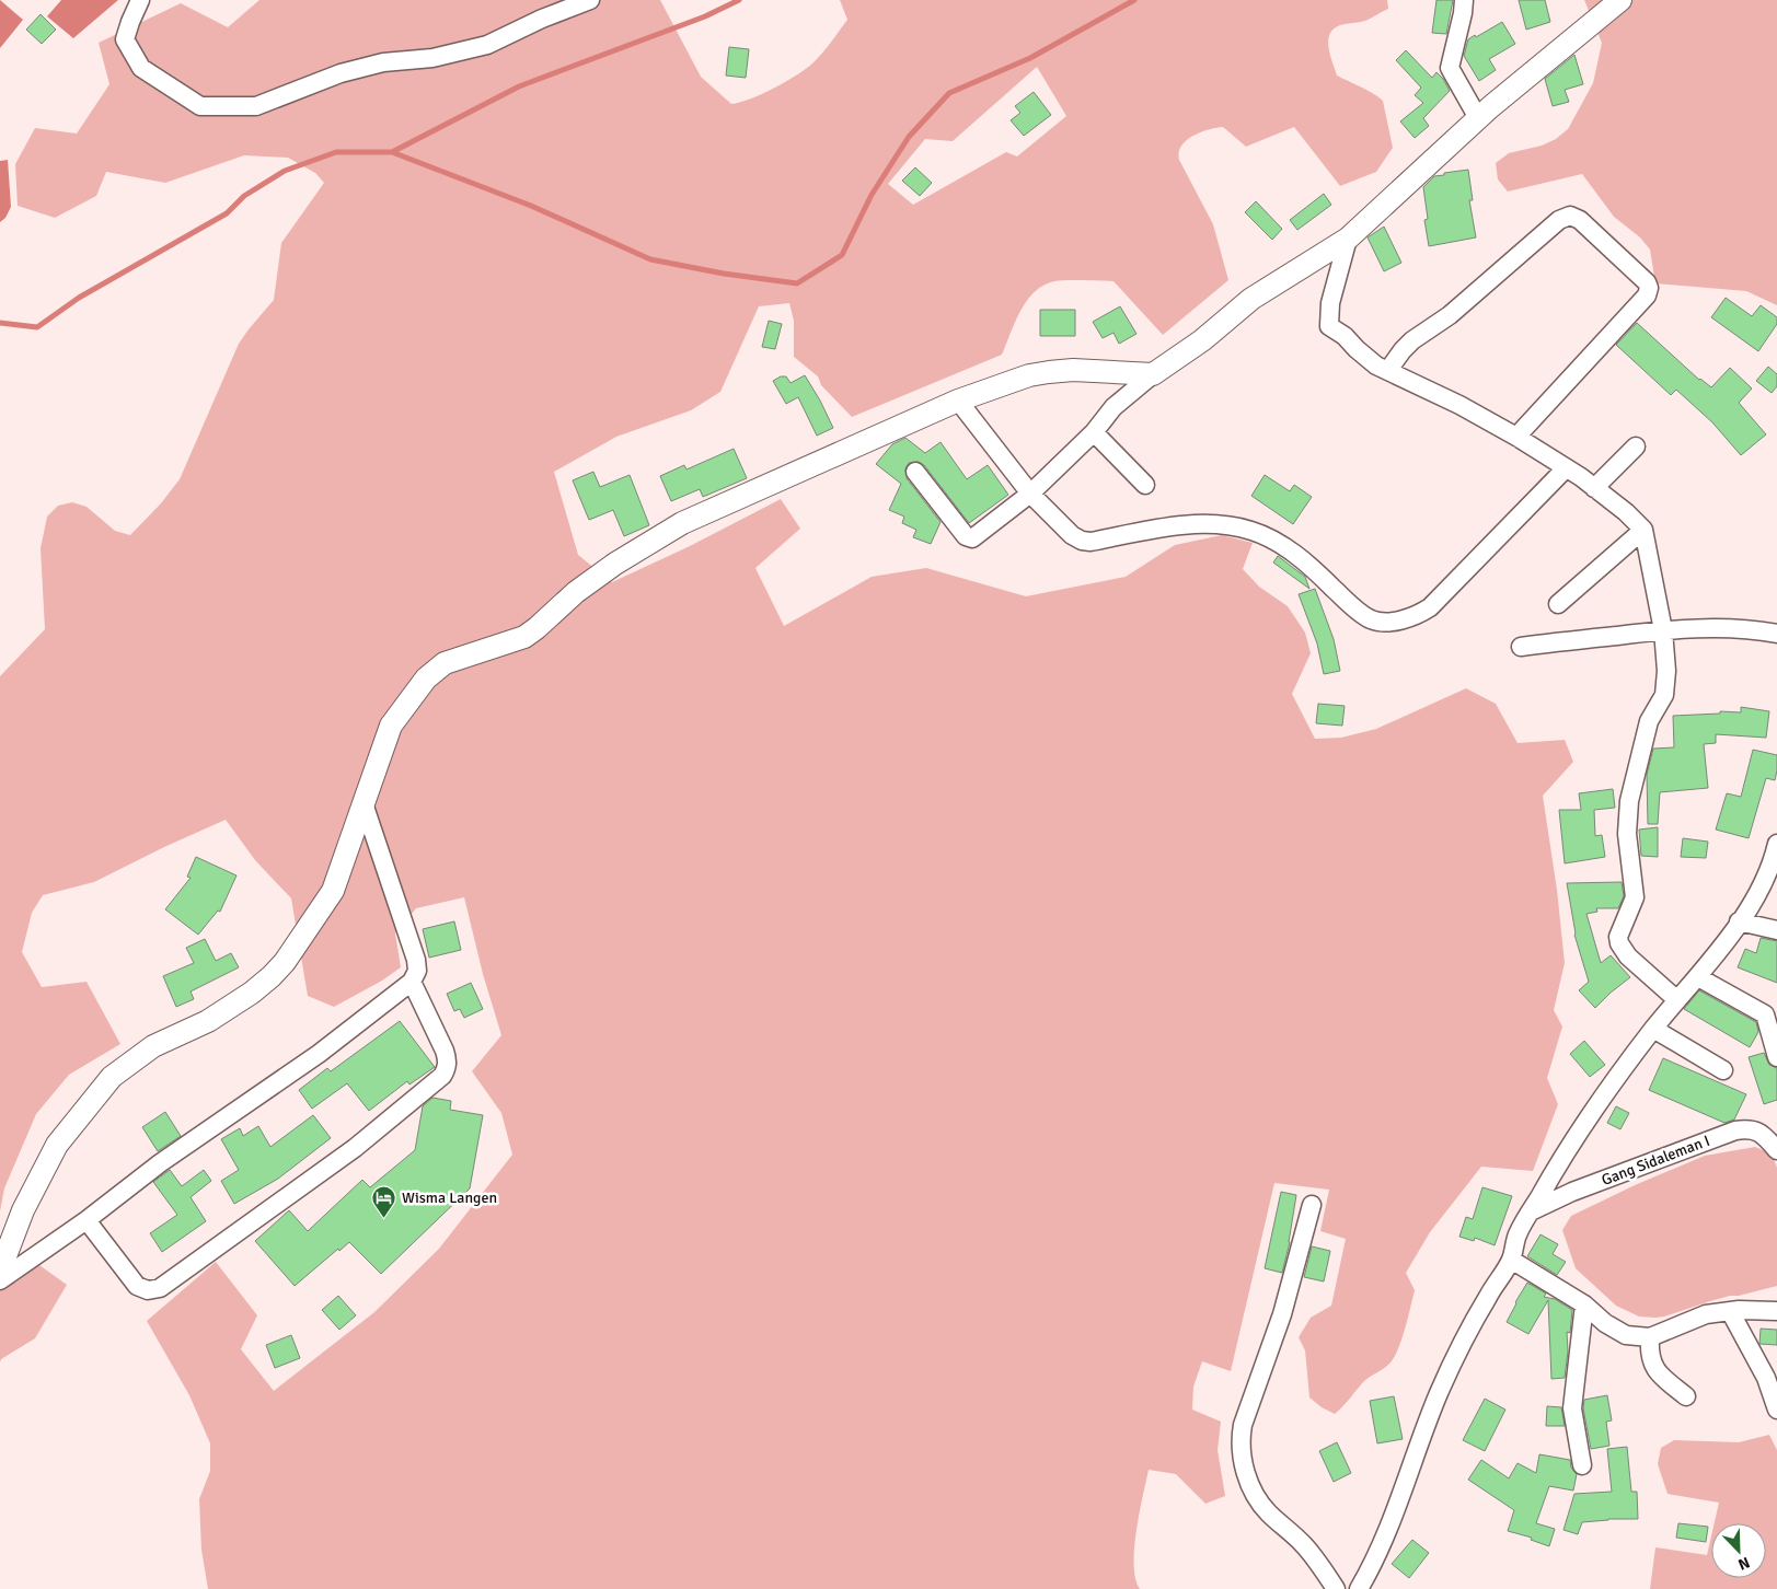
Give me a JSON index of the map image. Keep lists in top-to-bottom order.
{
  "streets": {
    "street": ["Gang Sidaleman I"]
  },
  "places": {
    "hotel": ["Wisma Langen"]
  },
  "north": "bottom right"
}
